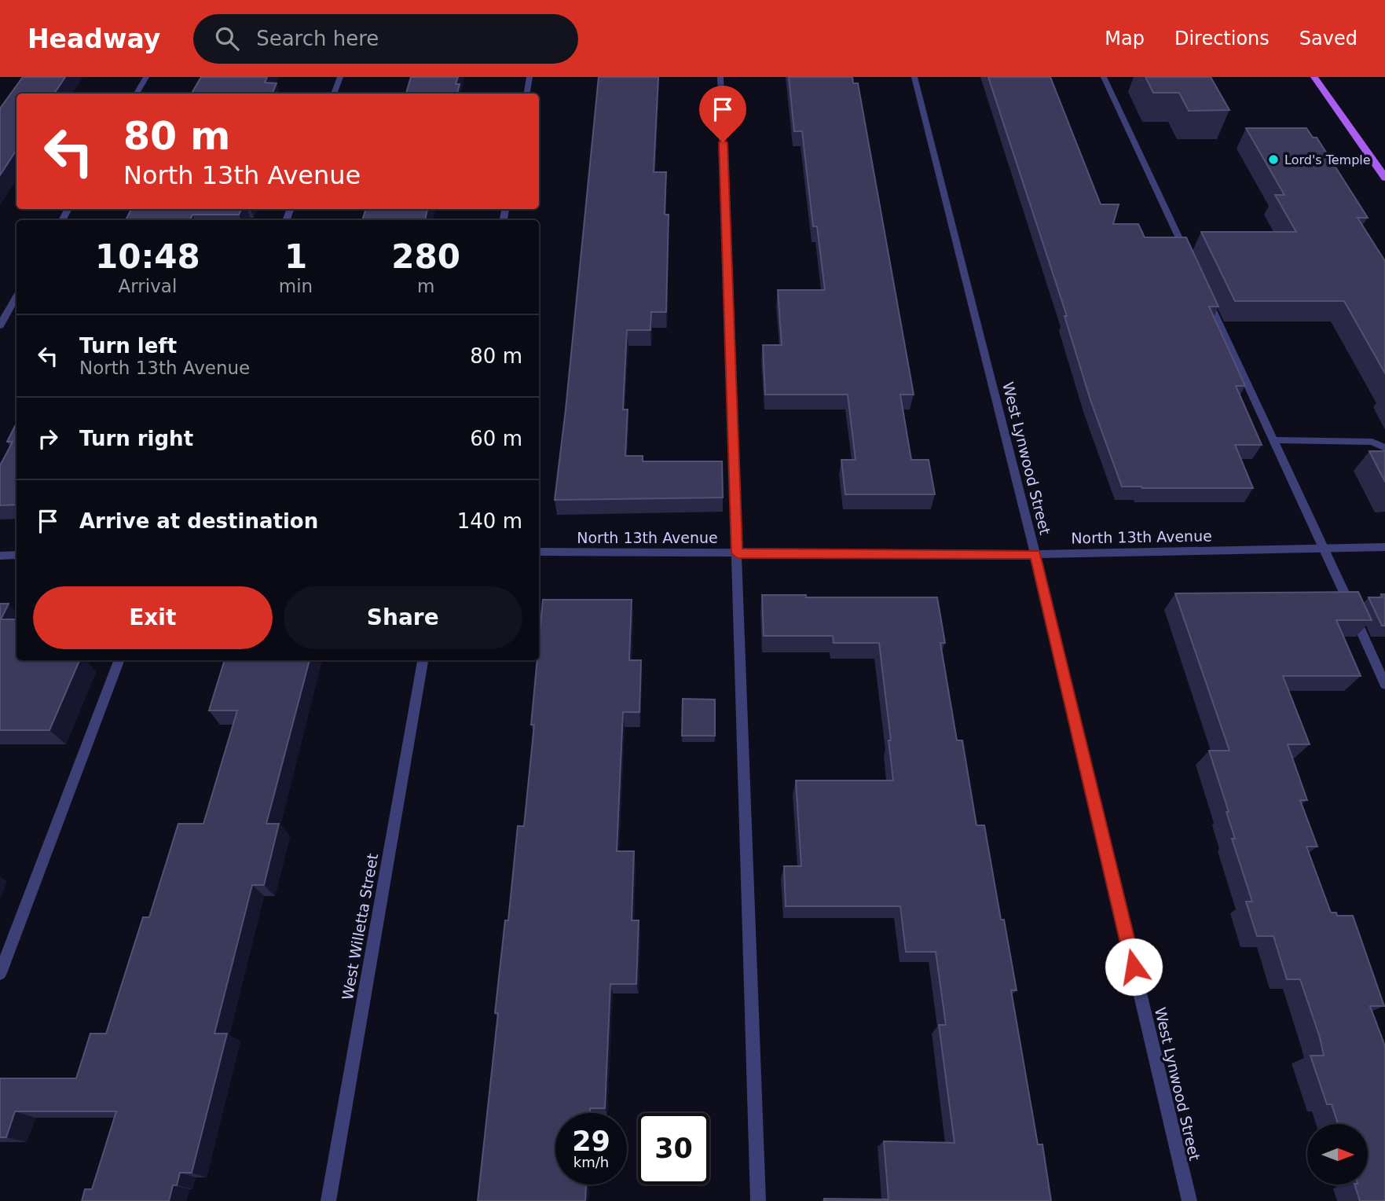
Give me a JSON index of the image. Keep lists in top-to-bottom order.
{
  "streets": {
    "street": ["West Lynwood Street", "North 13th Avenue", "West Willetta Street"]
  },
  "crossings": [
    ["West Lynwood Street", "North 13th Avenue"]
  ],
  "places": ["Lord's Temple"],
  "north": "right",
  "page": {
    "header": "Headway",
    "search": "Search here",
    "nav": ["Map", "Directions", "Saved"],
    "turn": ["80 m", "North 13th Avenue"],
    "eta": [
      "10:48",
      "Arrival",
      "1",
      "min",
      "280",
      "m"
    ],
    "list": [
      {
        "name": "Turn left",
        "note": "North 13th Avenue",
        "value": "80 m"
      },
      {
        "name": "Turn right",
        "value": "60 m"
      },
      {
        "name": "Arrive at destination",
        "value": "140 m"
      }
    ],
    "buttons": ["Exit", "Share"],
    "speed": "29 km/h",
    "limit": "30"
  }
}
